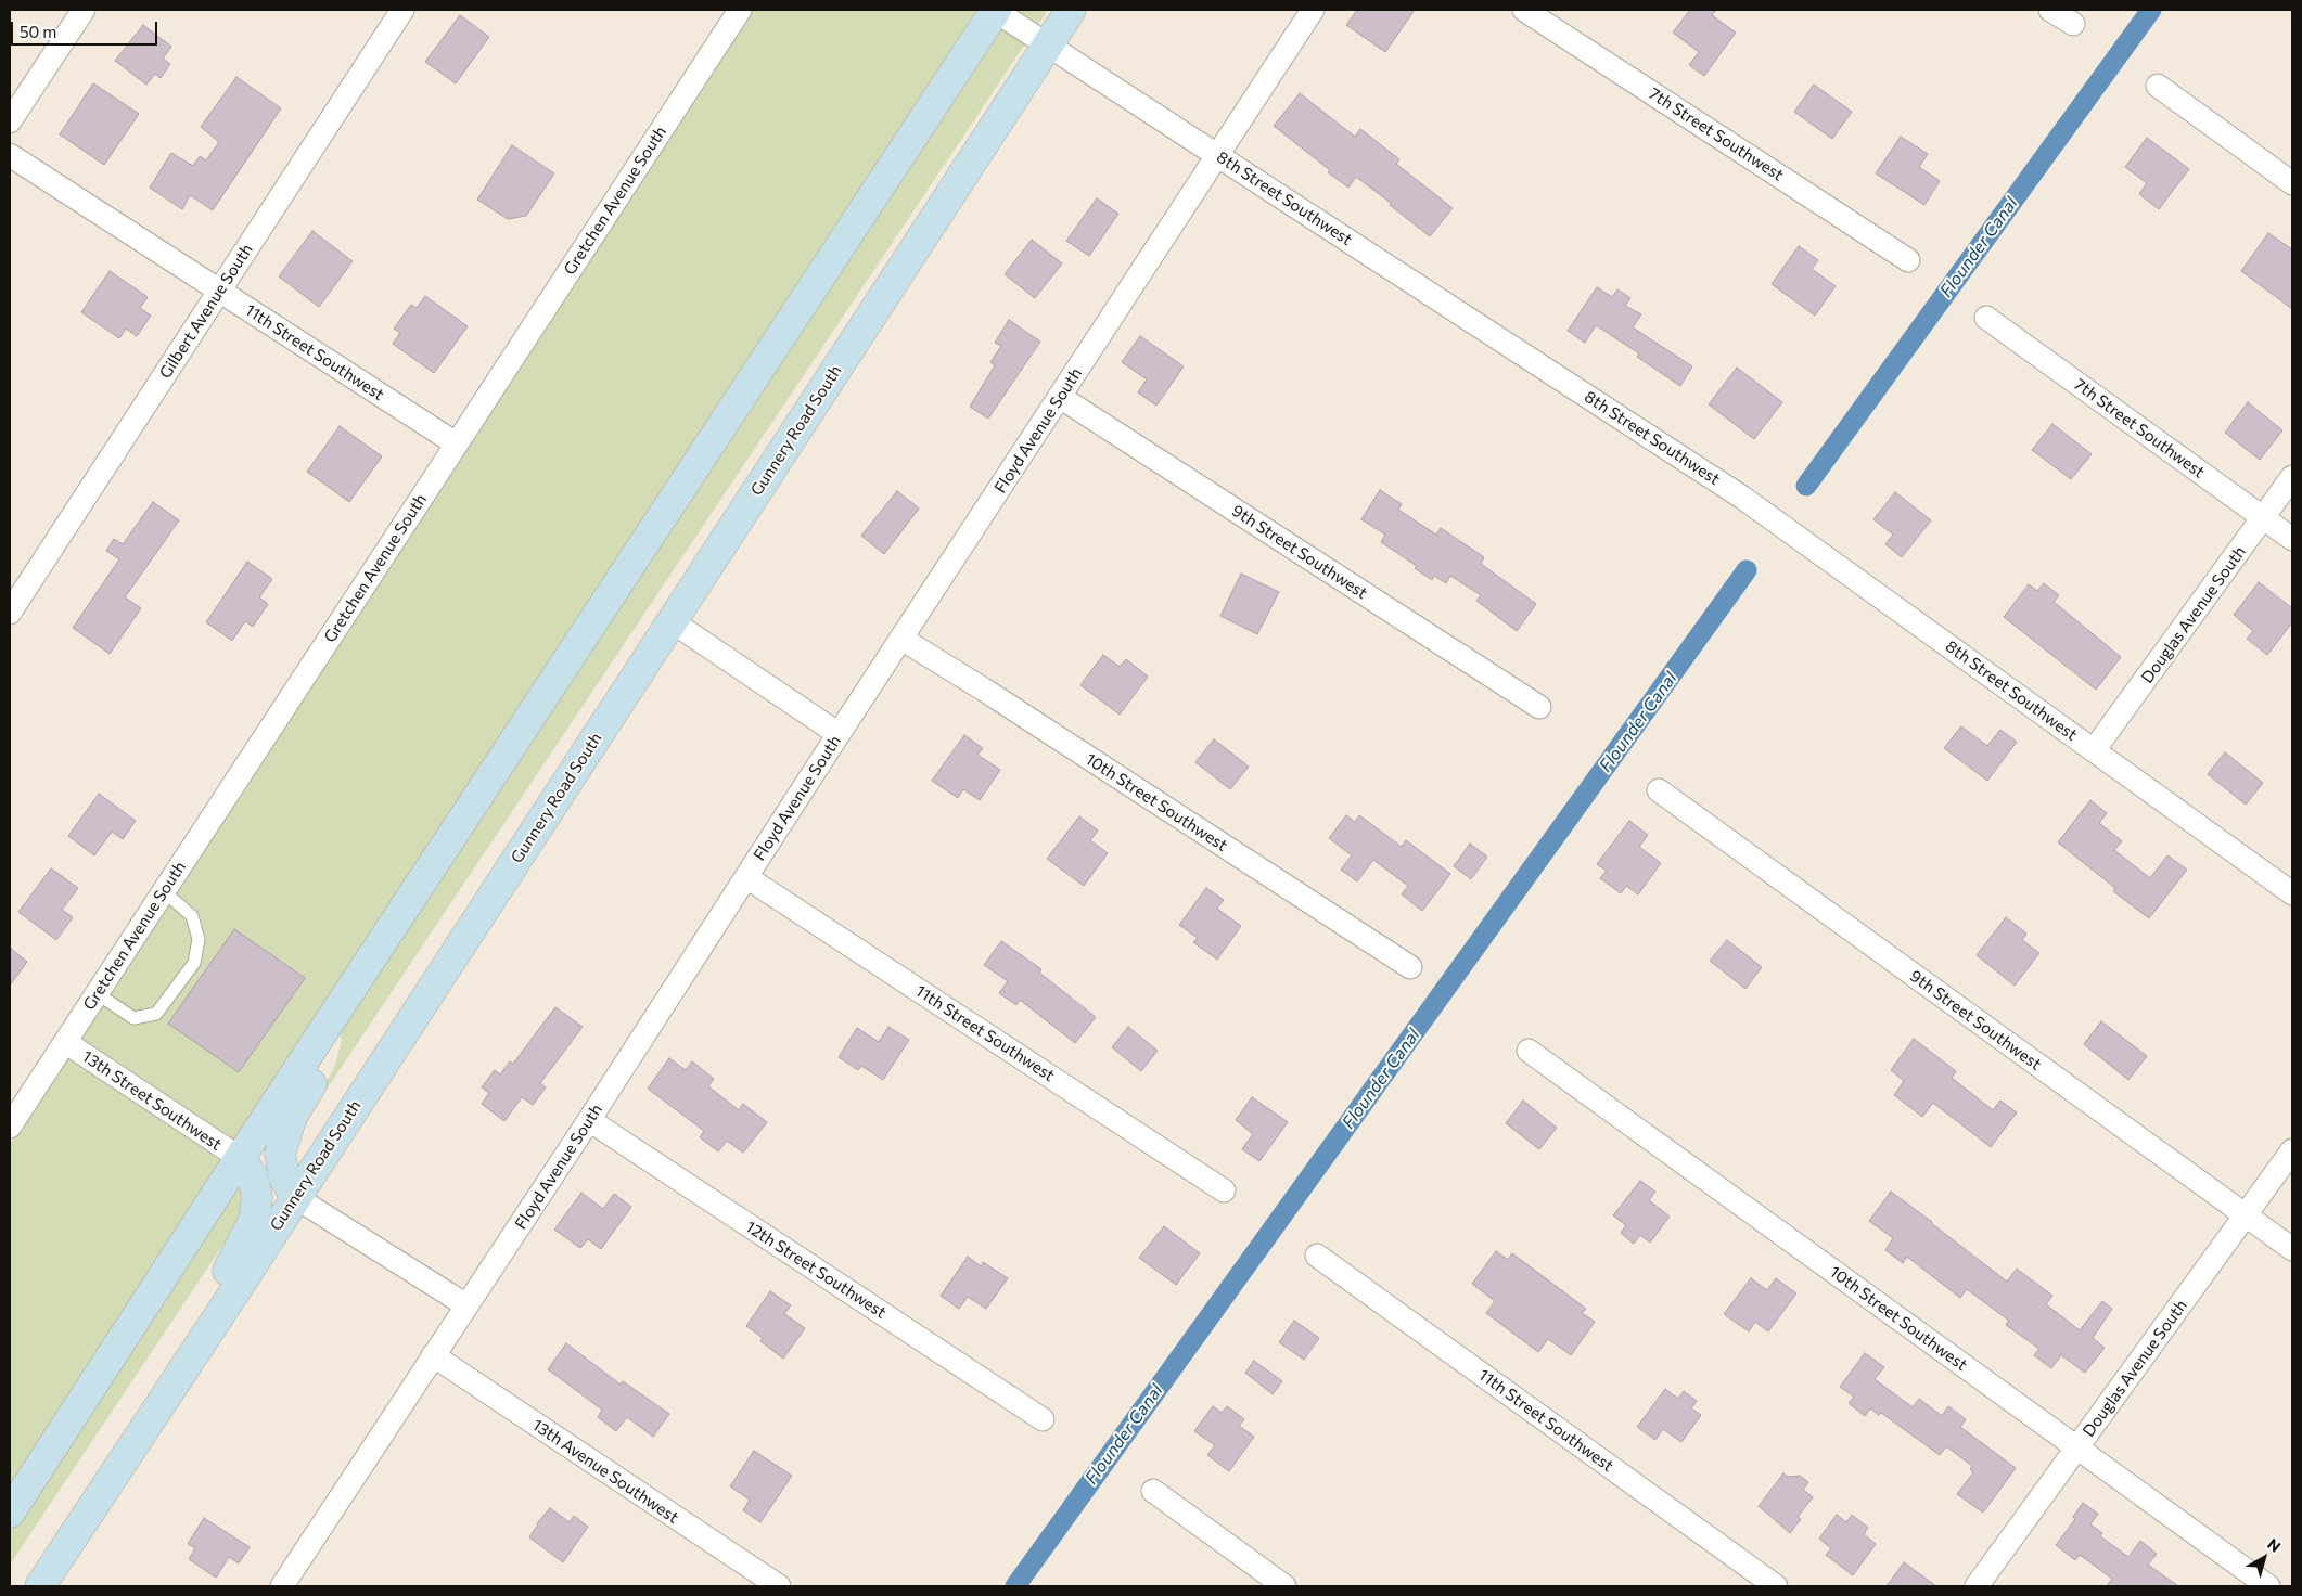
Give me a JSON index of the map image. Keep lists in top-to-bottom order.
{
  "streets": {
    "main road": ["Gunnery Road South"],
    "street": [
      "7th Street Southwest",
      "8th Street Southwest",
      "Gretchen Avenue South",
      "Gilbert Avenue South",
      "11th Street Southwest",
      "Floyd Avenue South",
      "9th Street Southwest",
      "Douglas Avenue South",
      "10th Street Southwest",
      "13th Street Southwest",
      "12th Street Southwest",
      "13th Avenue Southwest"
    ]
  },
  "crossings": [
    ["7th Street Southwest", "Douglas Avenue South"],
    ["8th Street Southwest", "Gunnery Road South"],
    ["8th Street Southwest", "Floyd Avenue South"],
    ["8th Street Southwest", "Douglas Avenue South"],
    ["Gretchen Avenue South", "11th Street Southwest"],
    ["Gretchen Avenue South", "13th Street Southwest"],
    ["Gilbert Avenue South", "11th Street Southwest"],
    ["11th Street Southwest", "Floyd Avenue South"],
    ["Floyd Avenue South", "9th Street Southwest"],
    ["Floyd Avenue South", "10th Street Southwest"],
    ["Floyd Avenue South", "12th Street Southwest"],
    ["Floyd Avenue South", "13th Avenue Southwest"],
    ["9th Street Southwest", "Douglas Avenue South"],
    ["Douglas Avenue South", "10th Street Southwest"]
  ],
  "water": ["Flounder Canal"],
  "scale_bar": "50 m",
  "north": "top right"
}
